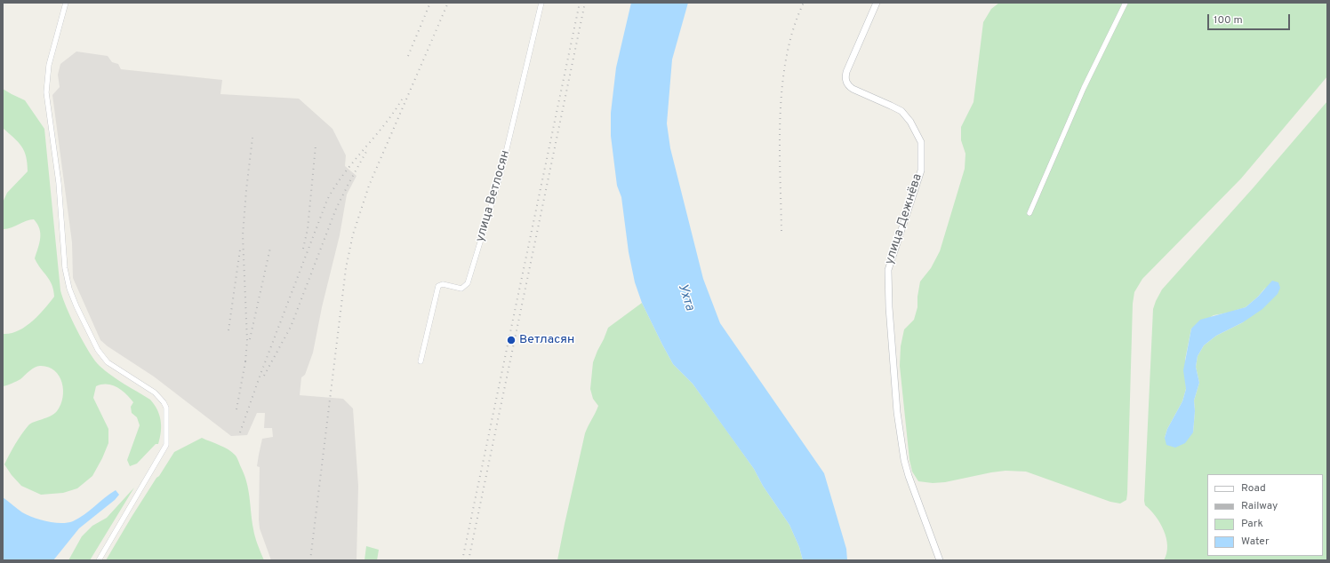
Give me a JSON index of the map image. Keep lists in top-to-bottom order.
{
  "streets": {
    "street": ["улица Ветлосян", "улица Дежнёва"]
  },
  "water": ["Ухта"],
  "places": ["Ветласян"],
  "legend": [
    "Road",
    "Railway",
    "Park",
    "Water"
  ],
  "scale_bar": "100 m"
}
